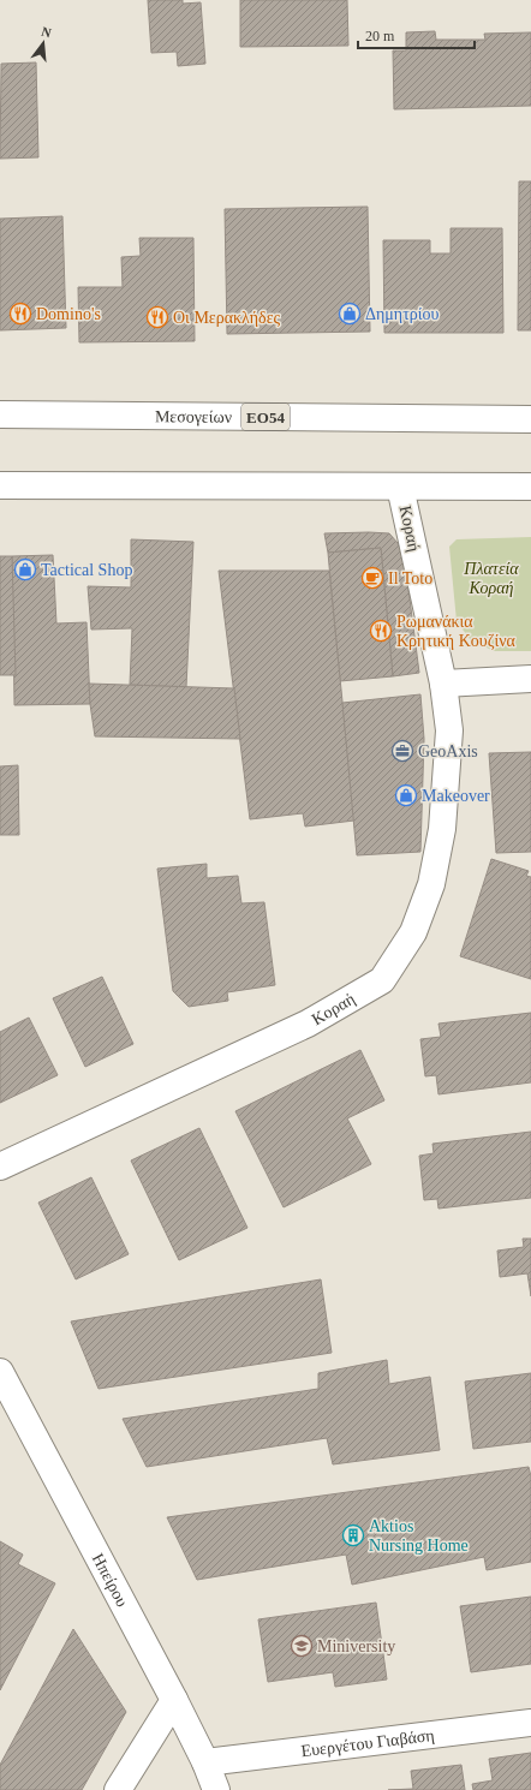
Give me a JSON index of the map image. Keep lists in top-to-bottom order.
{
  "streets": {
    "street": [
      "Μεσογείων",
      "ΕΟ54",
      "Κοραή",
      "Ηπείρου",
      "Ευεργέτου Γιαβάση"
    ]
  },
  "crossings": [
    ["Ηπείρου", "Ευεργέτου Γιαβάση"]
  ],
  "parks": ["Πλατεία Κοραή"],
  "places": {
    "restaurant": ["Domino's", "Οι Μερακλήδες", "Ρωμανάκια Κρητική Κουζίνα"],
    "shop": ["Δημητρίου", "Tactical Shop", "Makeover"],
    "cafe": ["Il Toto"],
    "office": ["GeoAxis"],
    "building": ["Aktios Nursing Home"],
    "school or university": ["Miniversity"]
  },
  "scale_bar": "20 m",
  "north": "top"
}
